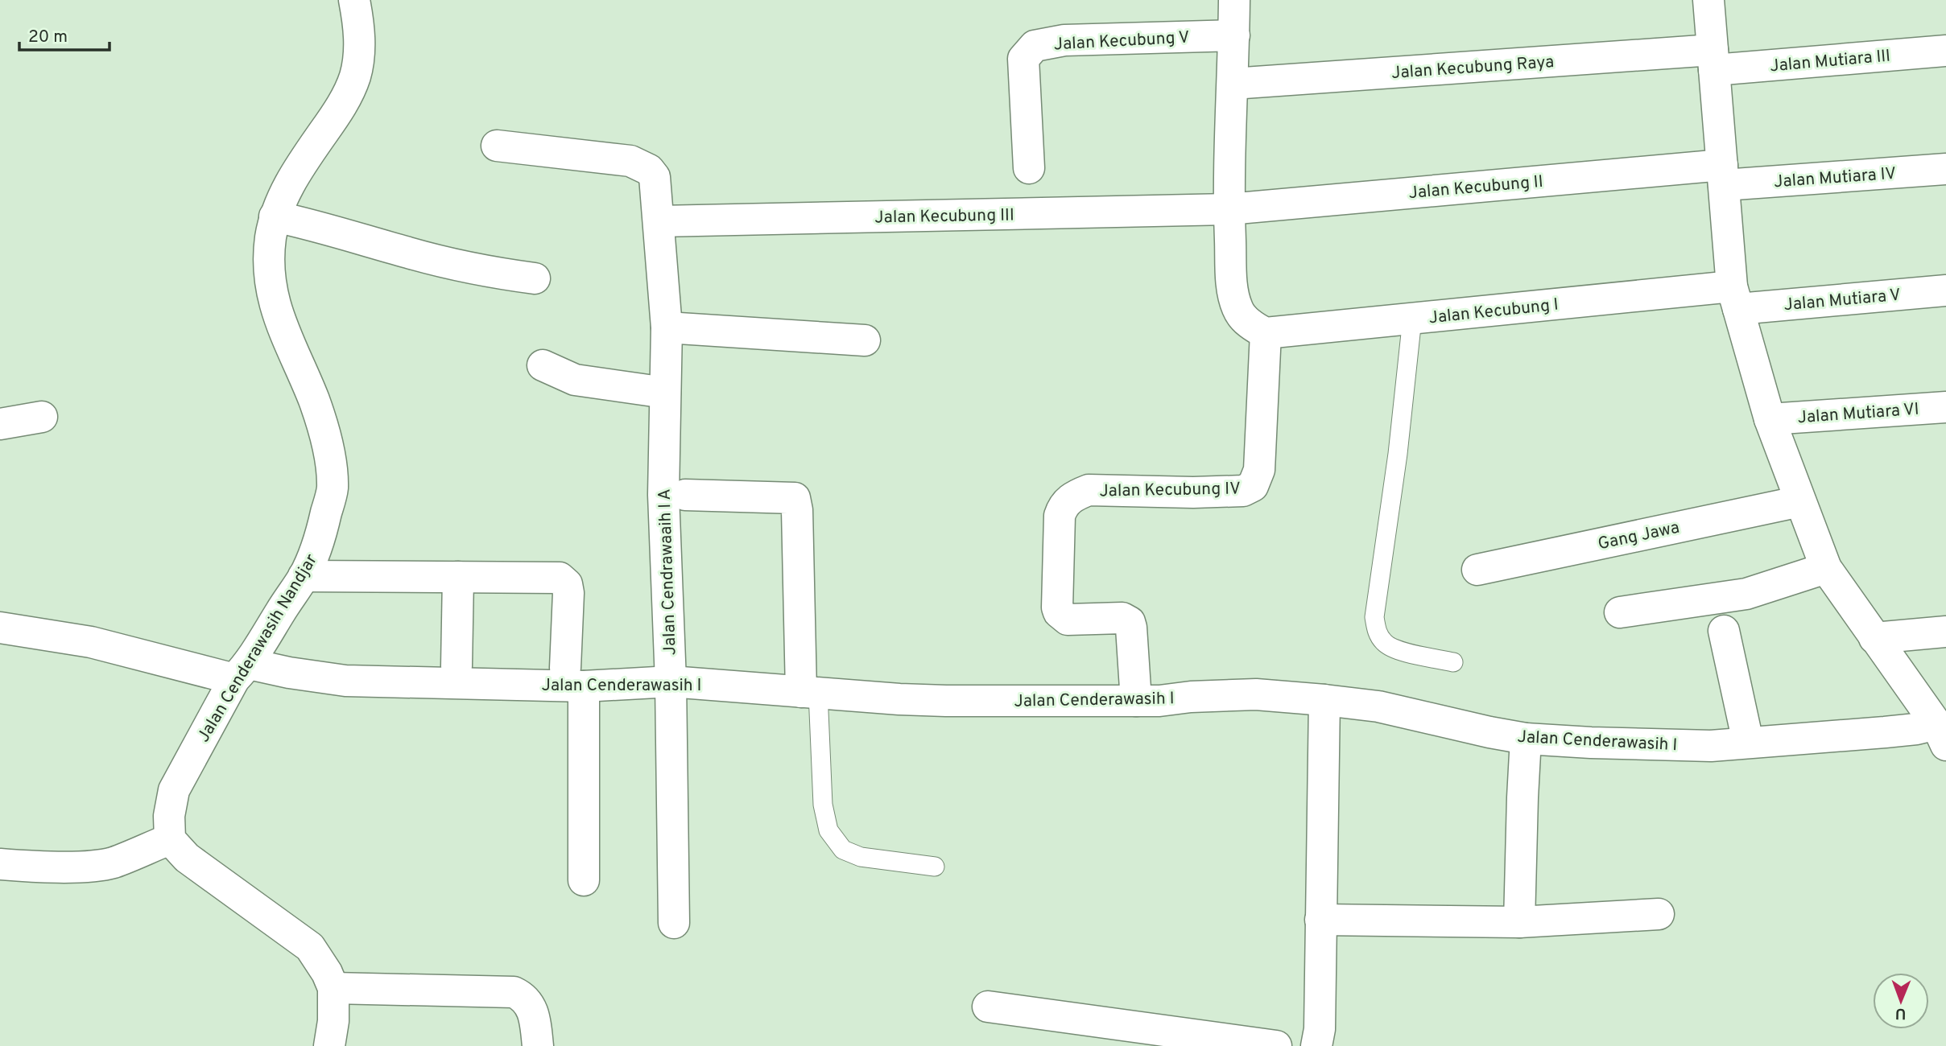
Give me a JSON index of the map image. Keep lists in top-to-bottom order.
{
  "streets": {
    "street": [
      "Jalan Kecubung V",
      "Jalan Mutiara III",
      "Jalan Kecubung Raya",
      "Jalan Mutiara IV",
      "Jalan Kecubung II",
      "Jalan Kecubung III",
      "Jalan Mutiara V",
      "Jalan Kecubung I",
      "Jalan Mutiara VI",
      "Jalan Kecubung IV",
      "Gang Jawa",
      "Jalan Cendrawaaih I A",
      "Jalan Cenderawasih Nandjar",
      "Jalan Cenderawasih I"
    ]
  },
  "crossings": [
    ["Jalan Mutiara III", "Jalan Kecubung Raya"],
    ["Jalan Mutiara IV", "Jalan Kecubung II"],
    ["Jalan Kecubung II", "Jalan Kecubung III"],
    ["Jalan Kecubung III", "Jalan Cendrawaaih I A"],
    ["Jalan Mutiara V", "Jalan Kecubung I"],
    ["Jalan Kecubung I", "Jalan Kecubung IV"],
    ["Jalan Kecubung IV", "Jalan Cenderawasih I"],
    ["Jalan Cendrawaaih I A", "Jalan Cenderawasih I"],
    ["Jalan Cenderawasih Nandjar", "Jalan Cenderawasih I"]
  ],
  "scale_bar": "20 m",
  "north": "bottom"
}
